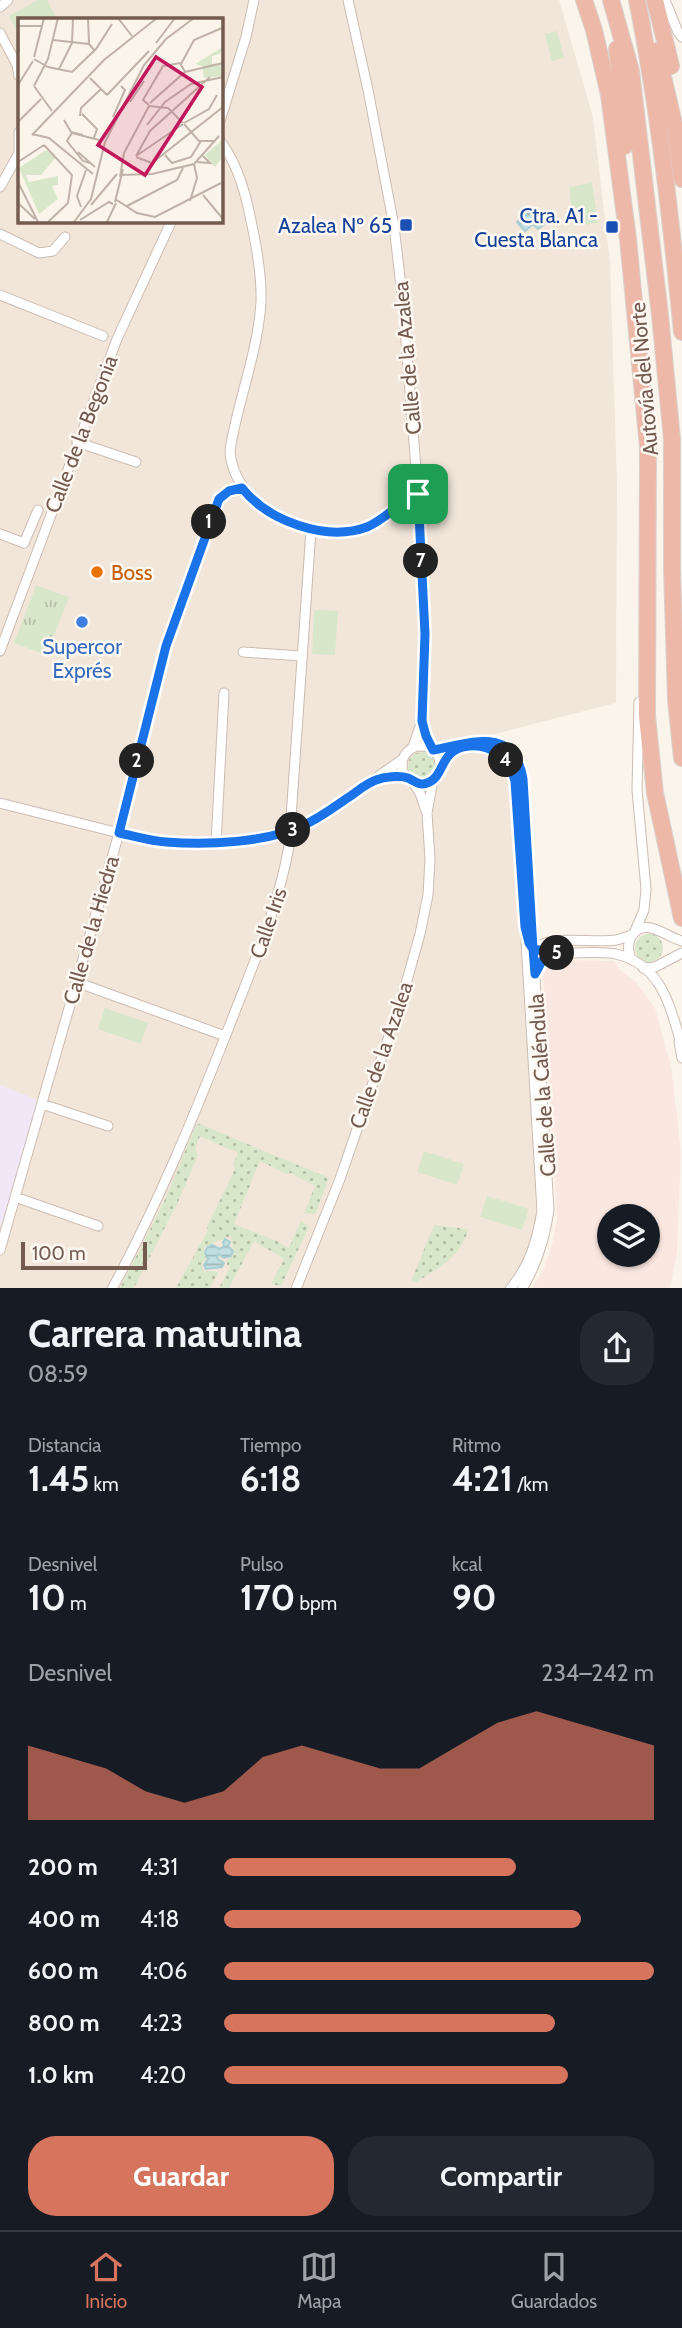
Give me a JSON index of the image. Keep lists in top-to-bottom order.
{
  "streets": {
    "highway": ["Autovía del Norte"],
    "street": [
      "Calle de la Azalea",
      "Calle de la Begonia",
      "Calle Iris",
      "Calle de la Hiedra",
      "Calle de la Caléndula"
    ]
  },
  "crossings": [
    ["Calle de la Azalea", "Calle de la Caléndula"]
  ],
  "places": {
    "transit": ["Azalea Nº 65", "Ctra. A1 - Cuesta Blanca"],
    "other": ["Boss", "Supercor Exprés"]
  },
  "scale_bar": "100 m",
  "page": {
    "pins": [
      "1",
      "7",
      "4",
      "2",
      "3",
      "5"
    ],
    "scale": "100 m",
    "heading": ["Carrera matutina", "08:59"],
    "stats": [
      ["Distancia", "1.45 km"],
      ["Tiempo", "6:18"],
      ["Ritmo", "4:21 /km"],
      ["Desnivel", "10 m"],
      ["Pulso", "170 bpm"],
      ["kcal", "90"]
    ],
    "chart": ["Desnivel", "234–242 m"],
    "list": [
      {
        "name": "200 m",
        "note": "4:31"
      },
      {
        "name": "400 m",
        "note": "4:18"
      },
      {
        "name": "600 m",
        "note": "4:06"
      },
      {
        "name": "800 m",
        "note": "4:23"
      },
      {
        "name": "1.0 km",
        "note": "4:20"
      }
    ],
    "buttons": ["Guardar", "Compartir"],
    "tabs": ["Inicio", "Mapa", "Guardados"]
  }
}
